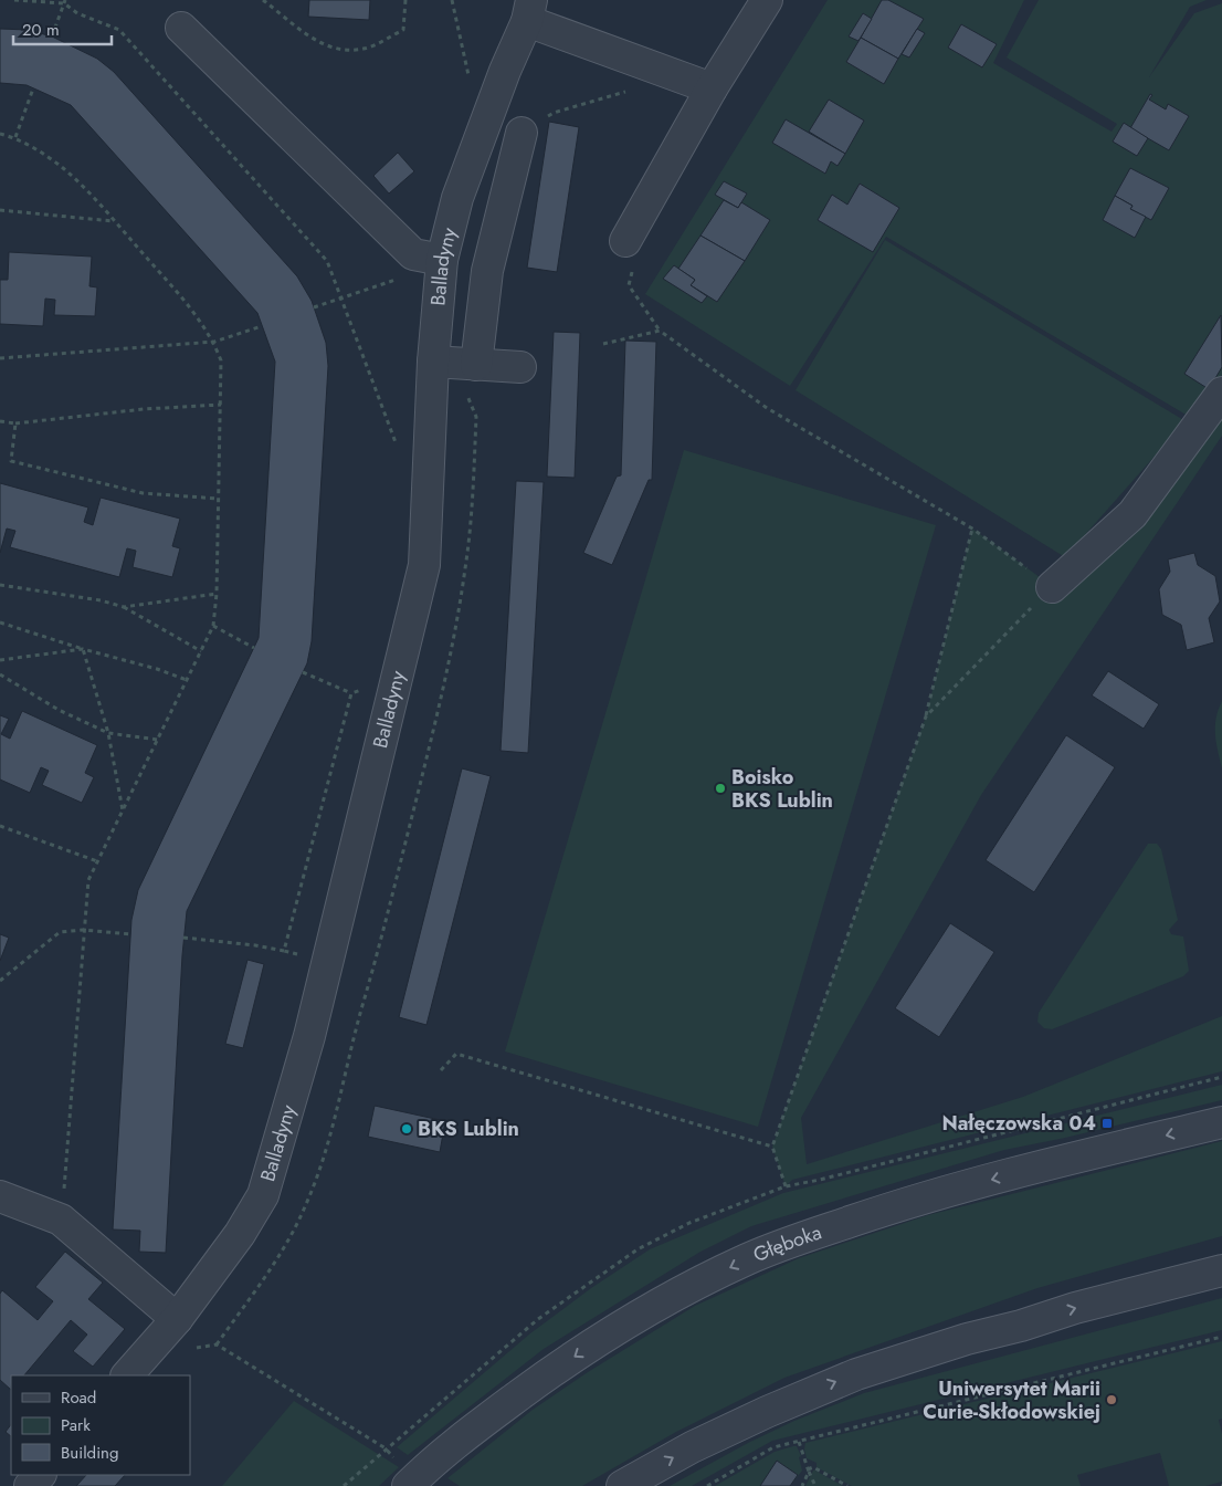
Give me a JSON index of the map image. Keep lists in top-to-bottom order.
{
  "streets": {
    "street": ["Balladyny", "Głęboka"]
  },
  "places": {
    "other": ["Boisko BKS Lublin", "BKS Lublin", "Uniwersytet Marii Curie-Skłodowskiej"],
    "transit": ["Nałęczowska 04"]
  },
  "legend": ["Road", "Park", "Building"],
  "scale_bar": "20 m"
}
